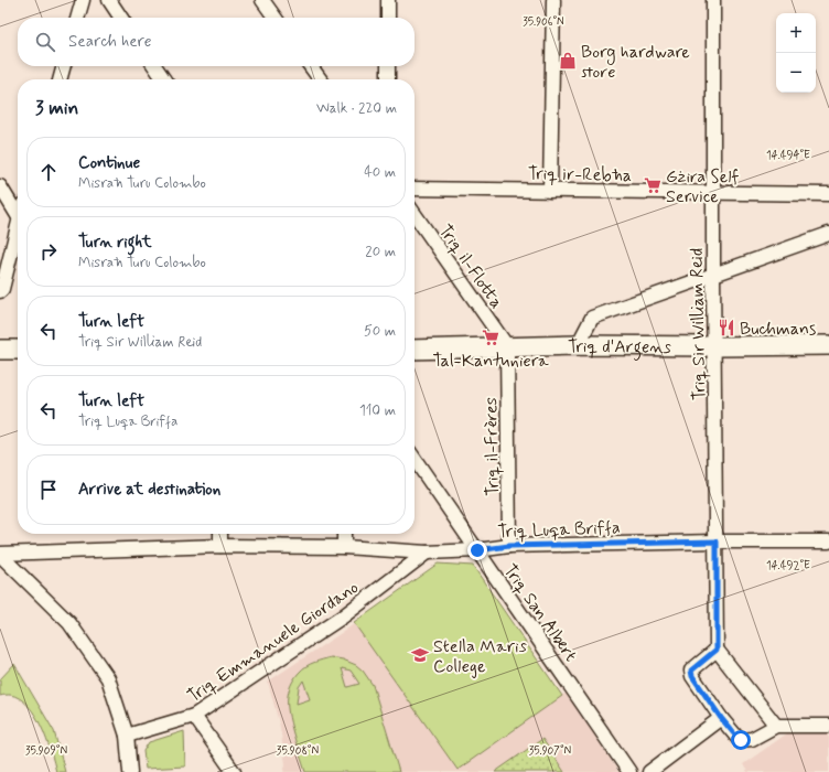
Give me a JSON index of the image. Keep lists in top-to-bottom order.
{
  "streets": {
    "main road": ["Triq d'Argens"],
    "street": [
      "Triq ir-Rebħa",
      "Triq il-Flotta",
      "Triq Sir William Reid",
      "Triq il-Frères",
      "Triq Luqa Briffa",
      "Triq San Albert",
      "Triq Emmanuele Giordano"
    ]
  },
  "crossings": [
    ["Triq ir-Rebħa", "Triq Sir William Reid"],
    ["Triq il-Flotta", "Triq d'Argens"],
    ["Triq il-Flotta", "Triq il-Frères"],
    ["Triq Sir William Reid", "Triq d'Argens"],
    ["Triq Sir William Reid", "Triq Luqa Briffa"],
    ["Triq d'Argens", "Triq il-Frères"],
    ["Triq il-Frères", "Triq Luqa Briffa"],
    ["Triq Luqa Briffa", "Triq San Albert"],
    ["Triq Luqa Briffa", "Triq Emmanuele Giordano"]
  ],
  "places": {
    "shop": ["Borg hardware store"],
    "supermarket": ["Gżira Self Service", "Tal-Kantuniera"],
    "restaurant": ["Buchmans"],
    "school or university": ["Stella Maris College"]
  },
  "page": {
    "map_buttons": ["+", "−"],
    "search": "Search here",
    "heading": ["3 min", "Walk · 220 m"],
    "list": [
      ["Continue", "Misraħ Turu Colombo", "40 m"],
      ["Turn right", "Misraħ Turu Colombo", "20 m"],
      ["Turn left", "Triq Sir William Reid", "50 m"],
      ["Turn left", "Triq Luqa Briffa", "110 m"],
      "Arrive at destination"
    ]
  },
  "coordinates": [
    "35.906°N",
    "14.494°E",
    "14.492°E",
    "35.909°N",
    "35.908°N",
    "35.907°N"
  ]
}
